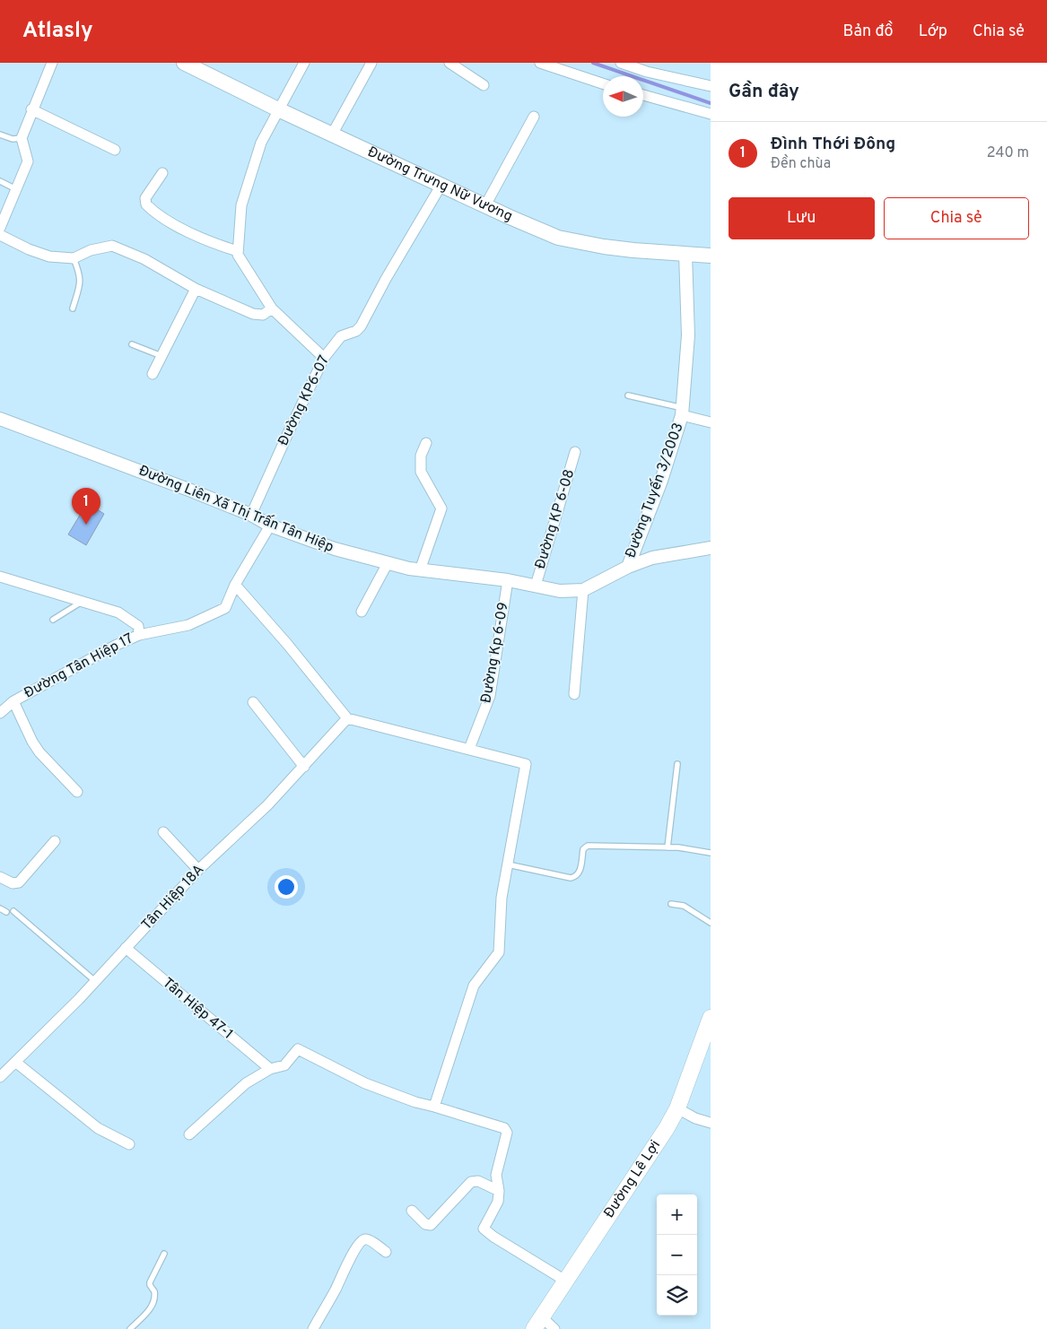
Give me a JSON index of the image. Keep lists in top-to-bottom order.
{
  "streets": {
    "main road": ["Đường Trưng Nữ Vương", "Đường Lê Lợi"],
    "street": [
      "Đường KP6-07",
      "Đường Tuyến 3/2003",
      "Đường Liên Xã Thị Trấn Tân Hiệp",
      "Đường KP 6-08",
      "Đường Kp 6-09",
      "Đường Tân Hiệp 17",
      "Tân Hiệp 18A",
      "Tân Hiệp 47-1"
    ]
  },
  "crossings": [
    ["Đường Trưng Nữ Vương", "Đường KP6-07"],
    ["Đường Trưng Nữ Vương", "Đường Tuyến 3/2003"],
    ["Đường KP6-07", "Đường Liên Xã Thị Trấn Tân Hiệp"],
    ["Đường Tuyến 3/2003", "Đường Liên Xã Thị Trấn Tân Hiệp"],
    ["Đường Liên Xã Thị Trấn Tân Hiệp", "Đường KP 6-08"],
    ["Đường Liên Xã Thị Trấn Tân Hiệp", "Đường Kp 6-09"],
    ["Đường Liên Xã Thị Trấn Tân Hiệp", "Đường Tân Hiệp 17"],
    ["Tân Hiệp 18A", "Tân Hiệp 47-1"]
  ],
  "north": "left",
  "page": {
    "header": "Atlasly",
    "nav": ["Bản đồ", "Lớp", "Chia sẻ"],
    "heading": "Gần đây",
    "list": [
      {
        "mark": "1",
        "name": "Đình Thới Đông",
        "note": "Đền chùa",
        "value": "240 m"
      }
    ],
    "buttons": ["Lưu", "Chia sẻ"],
    "pins": "1",
    "map_buttons": ["+", "−"]
  }
}
